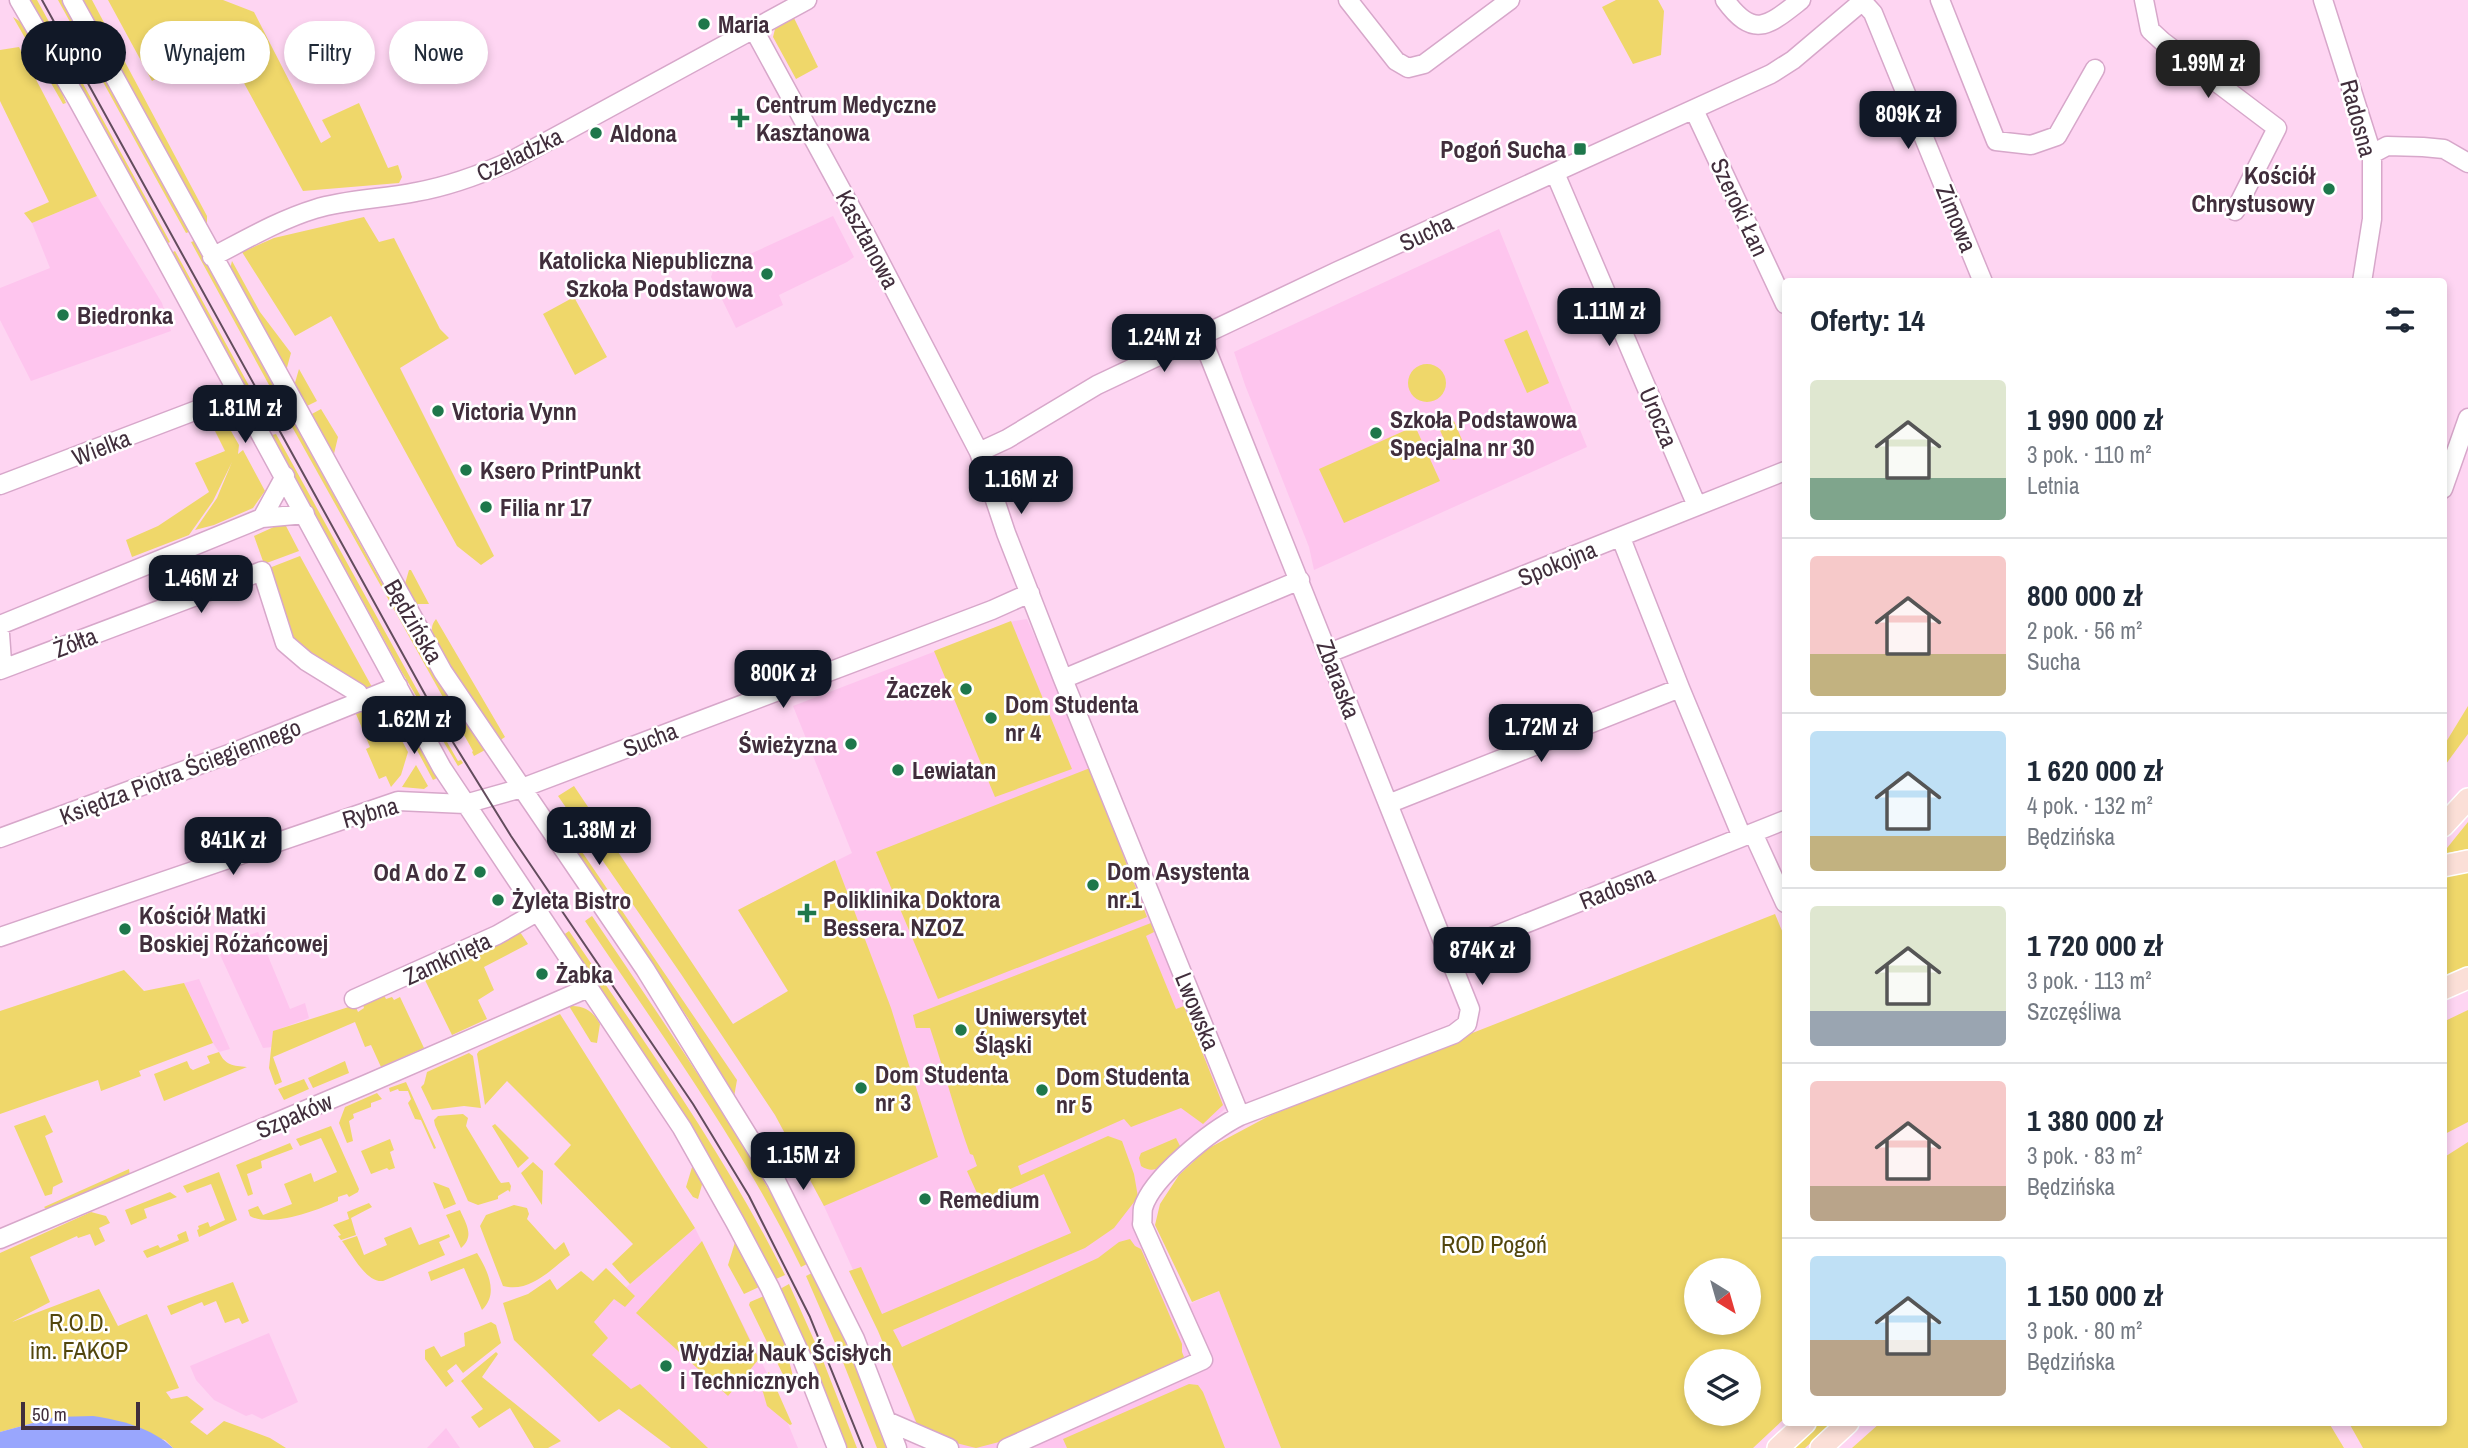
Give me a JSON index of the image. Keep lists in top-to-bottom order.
{
  "streets": {
    "street": [
      "Radosna",
      "Czeladzka",
      "Szeroki Łan",
      "Zimowa",
      "Sucha",
      "Kasztanowa",
      "Urocza",
      "Wielka",
      "Spokojna",
      "Będzińska",
      "Żółta",
      "Zbaraska",
      "Księdza Piotra Ściegiennego",
      "Rybna",
      "Zamknięta",
      "Lwowska",
      "Szpaków"
    ]
  },
  "crossings": [
    ["Radosna", "Zbaraska"],
    ["Czeladzka", "Kasztanowa"],
    ["Czeladzka", "Będzińska"],
    ["Szeroki Łan", "Sucha"],
    ["Zimowa", "Sucha"],
    ["Sucha", "Kasztanowa"],
    ["Sucha", "Urocza"],
    ["Sucha", "Będzińska"],
    ["Sucha", "Zbaraska"],
    ["Sucha", "Rybna"],
    ["Sucha", "Lwowska"],
    ["Kasztanowa", "Lwowska"],
    ["Urocza", "Spokojna"],
    ["Wielka", "Będzińska"],
    ["Spokojna", "Zbaraska"],
    ["Będzińska", "Księdza Piotra Ściegiennego"],
    ["Będzińska", "Rybna"],
    ["Będzińska", "Zamknięta"],
    ["Będzińska", "Szpaków"],
    ["Żółta", "Księdza Piotra Ściegiennego"],
    ["Zbaraska", "Lwowska"]
  ],
  "parks": ["ROD Pogoń", "R.O.D. im. FAKOP"],
  "places": {
    "other": [
      "Maria",
      "Aldona",
      "Kościół Chrystusowy",
      "Katolicka Niepubliczna Szkoła Podstawowa",
      "Biedronka",
      "Victoria Vynn",
      "Szkoła Podstawowa Specjalna nr 30",
      "Ksero PrintPunkt",
      "Filia nr 17",
      "Żaczek",
      "Dom Studenta nr 4",
      "Świeżyzna",
      "Lewiatan",
      "Od A do Z",
      "Dom Asystenta nr.1",
      "Żyleta Bistro",
      "Kościół Matki Boskiej Różańcowej",
      "Żabka",
      "Uniwersytet Śląski",
      "Dom Studenta nr 3",
      "Dom Studenta nr 5",
      "Remedium",
      "Wydział Nauk Ścisłych i Technicznych"
    ],
    "health": ["Centrum Medyczne Kasztanowa", "Poliklinika Doktora Bessera. NZOZ"],
    "transit": ["Pogoń Sucha"]
  },
  "scale_bar": "50 m",
  "north": "bottom right",
  "page": {
    "chip": [
      "Kupno",
      "Wynajem",
      "Filtry",
      "Nowe"
    ],
    "price": [
      "1.99M zł",
      "809K zł",
      "1.11M zł",
      "1.24M zł",
      "1.81M zł",
      "1.16M zł",
      "1.46M zł",
      "800K zł",
      "1.62M zł",
      "1.72M zł",
      "1.38M zł",
      "841K zł",
      "874K zł",
      "1.15M zł"
    ],
    "heading": "Oferty: 14",
    "list": [
      {
        "name": "1 990 000 zł",
        "note": "3 pok. · 110 m² · Letnia"
      },
      {
        "name": "800 000 zł",
        "note": "2 pok. · 56 m² · Sucha"
      },
      {
        "name": "1 620 000 zł",
        "note": "4 pok. · 132 m² · Będzińska"
      },
      {
        "name": "1 720 000 zł",
        "note": "3 pok. · 113 m² · Szczęśliwa"
      },
      {
        "name": "1 380 000 zł",
        "note": "3 pok. · 83 m² · Będzińska"
      },
      {
        "name": "1 150 000 zł",
        "note": "3 pok. · 80 m² · Będzińska"
      }
    ],
    "scale": "50 m"
  }
}
